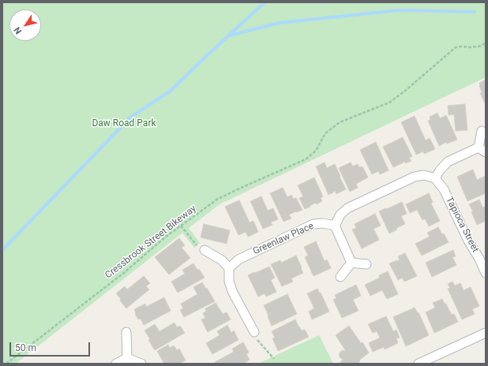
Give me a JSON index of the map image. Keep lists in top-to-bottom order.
{
  "streets": {
    "street": ["Tapioca Street", "Greenlaw Place"],
    "path": ["Cressbrook Street Bikeway"]
  },
  "parks": ["Daw Road Park"],
  "scale_bar": "50 m",
  "north": "bottom left"
}
